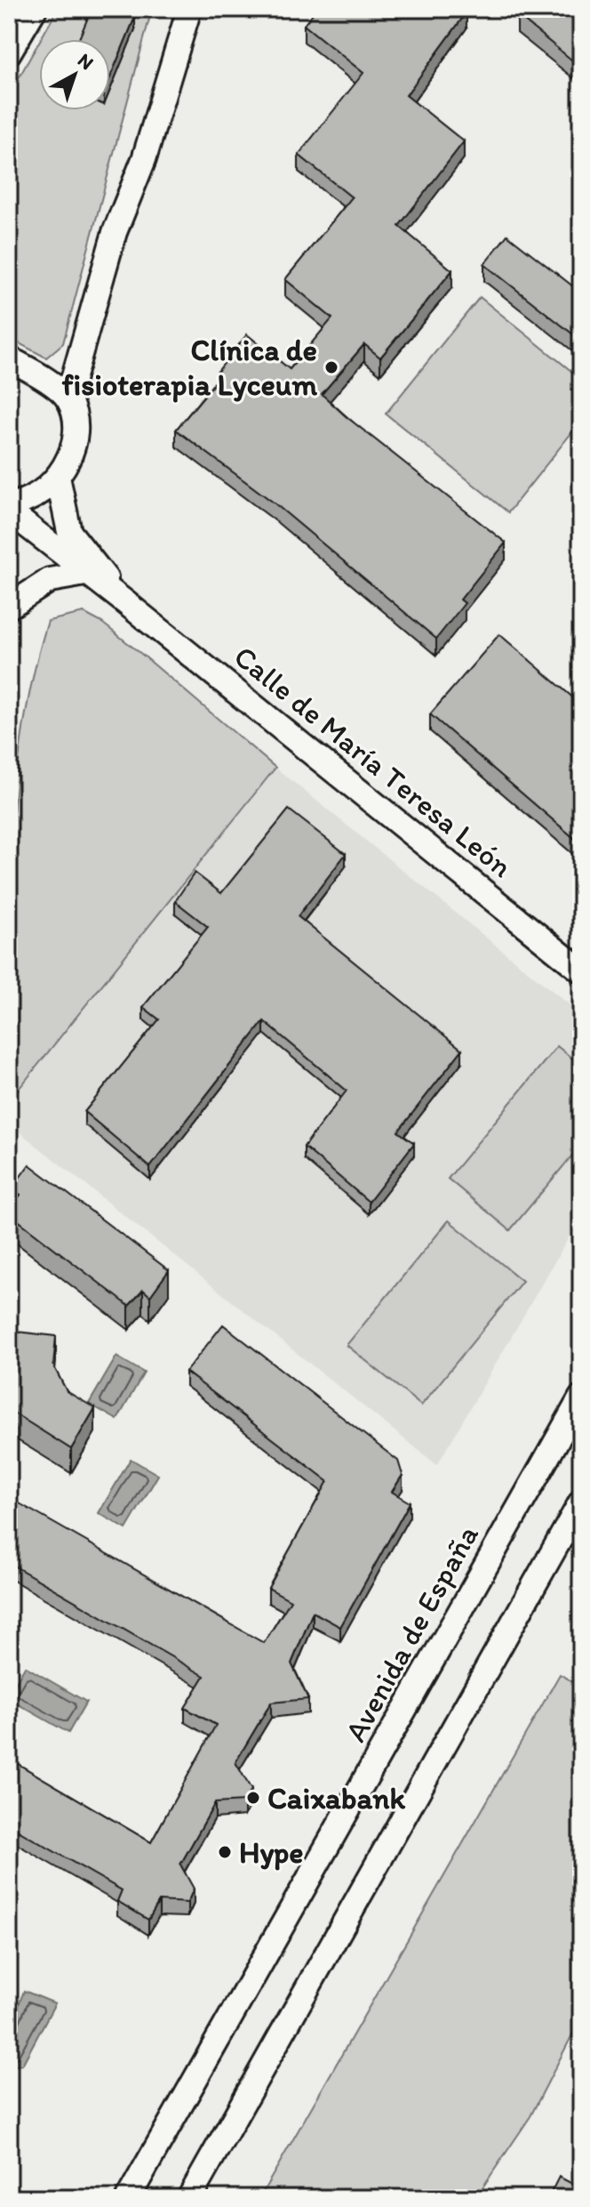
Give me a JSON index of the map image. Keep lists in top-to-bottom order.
{
  "streets": {
    "street": ["Calle de María Teresa León", "Avenida de España"]
  },
  "places": ["Clínica de fisioterapia Lyceum", "Caixabank", "Hype"],
  "north": "top right"
}
